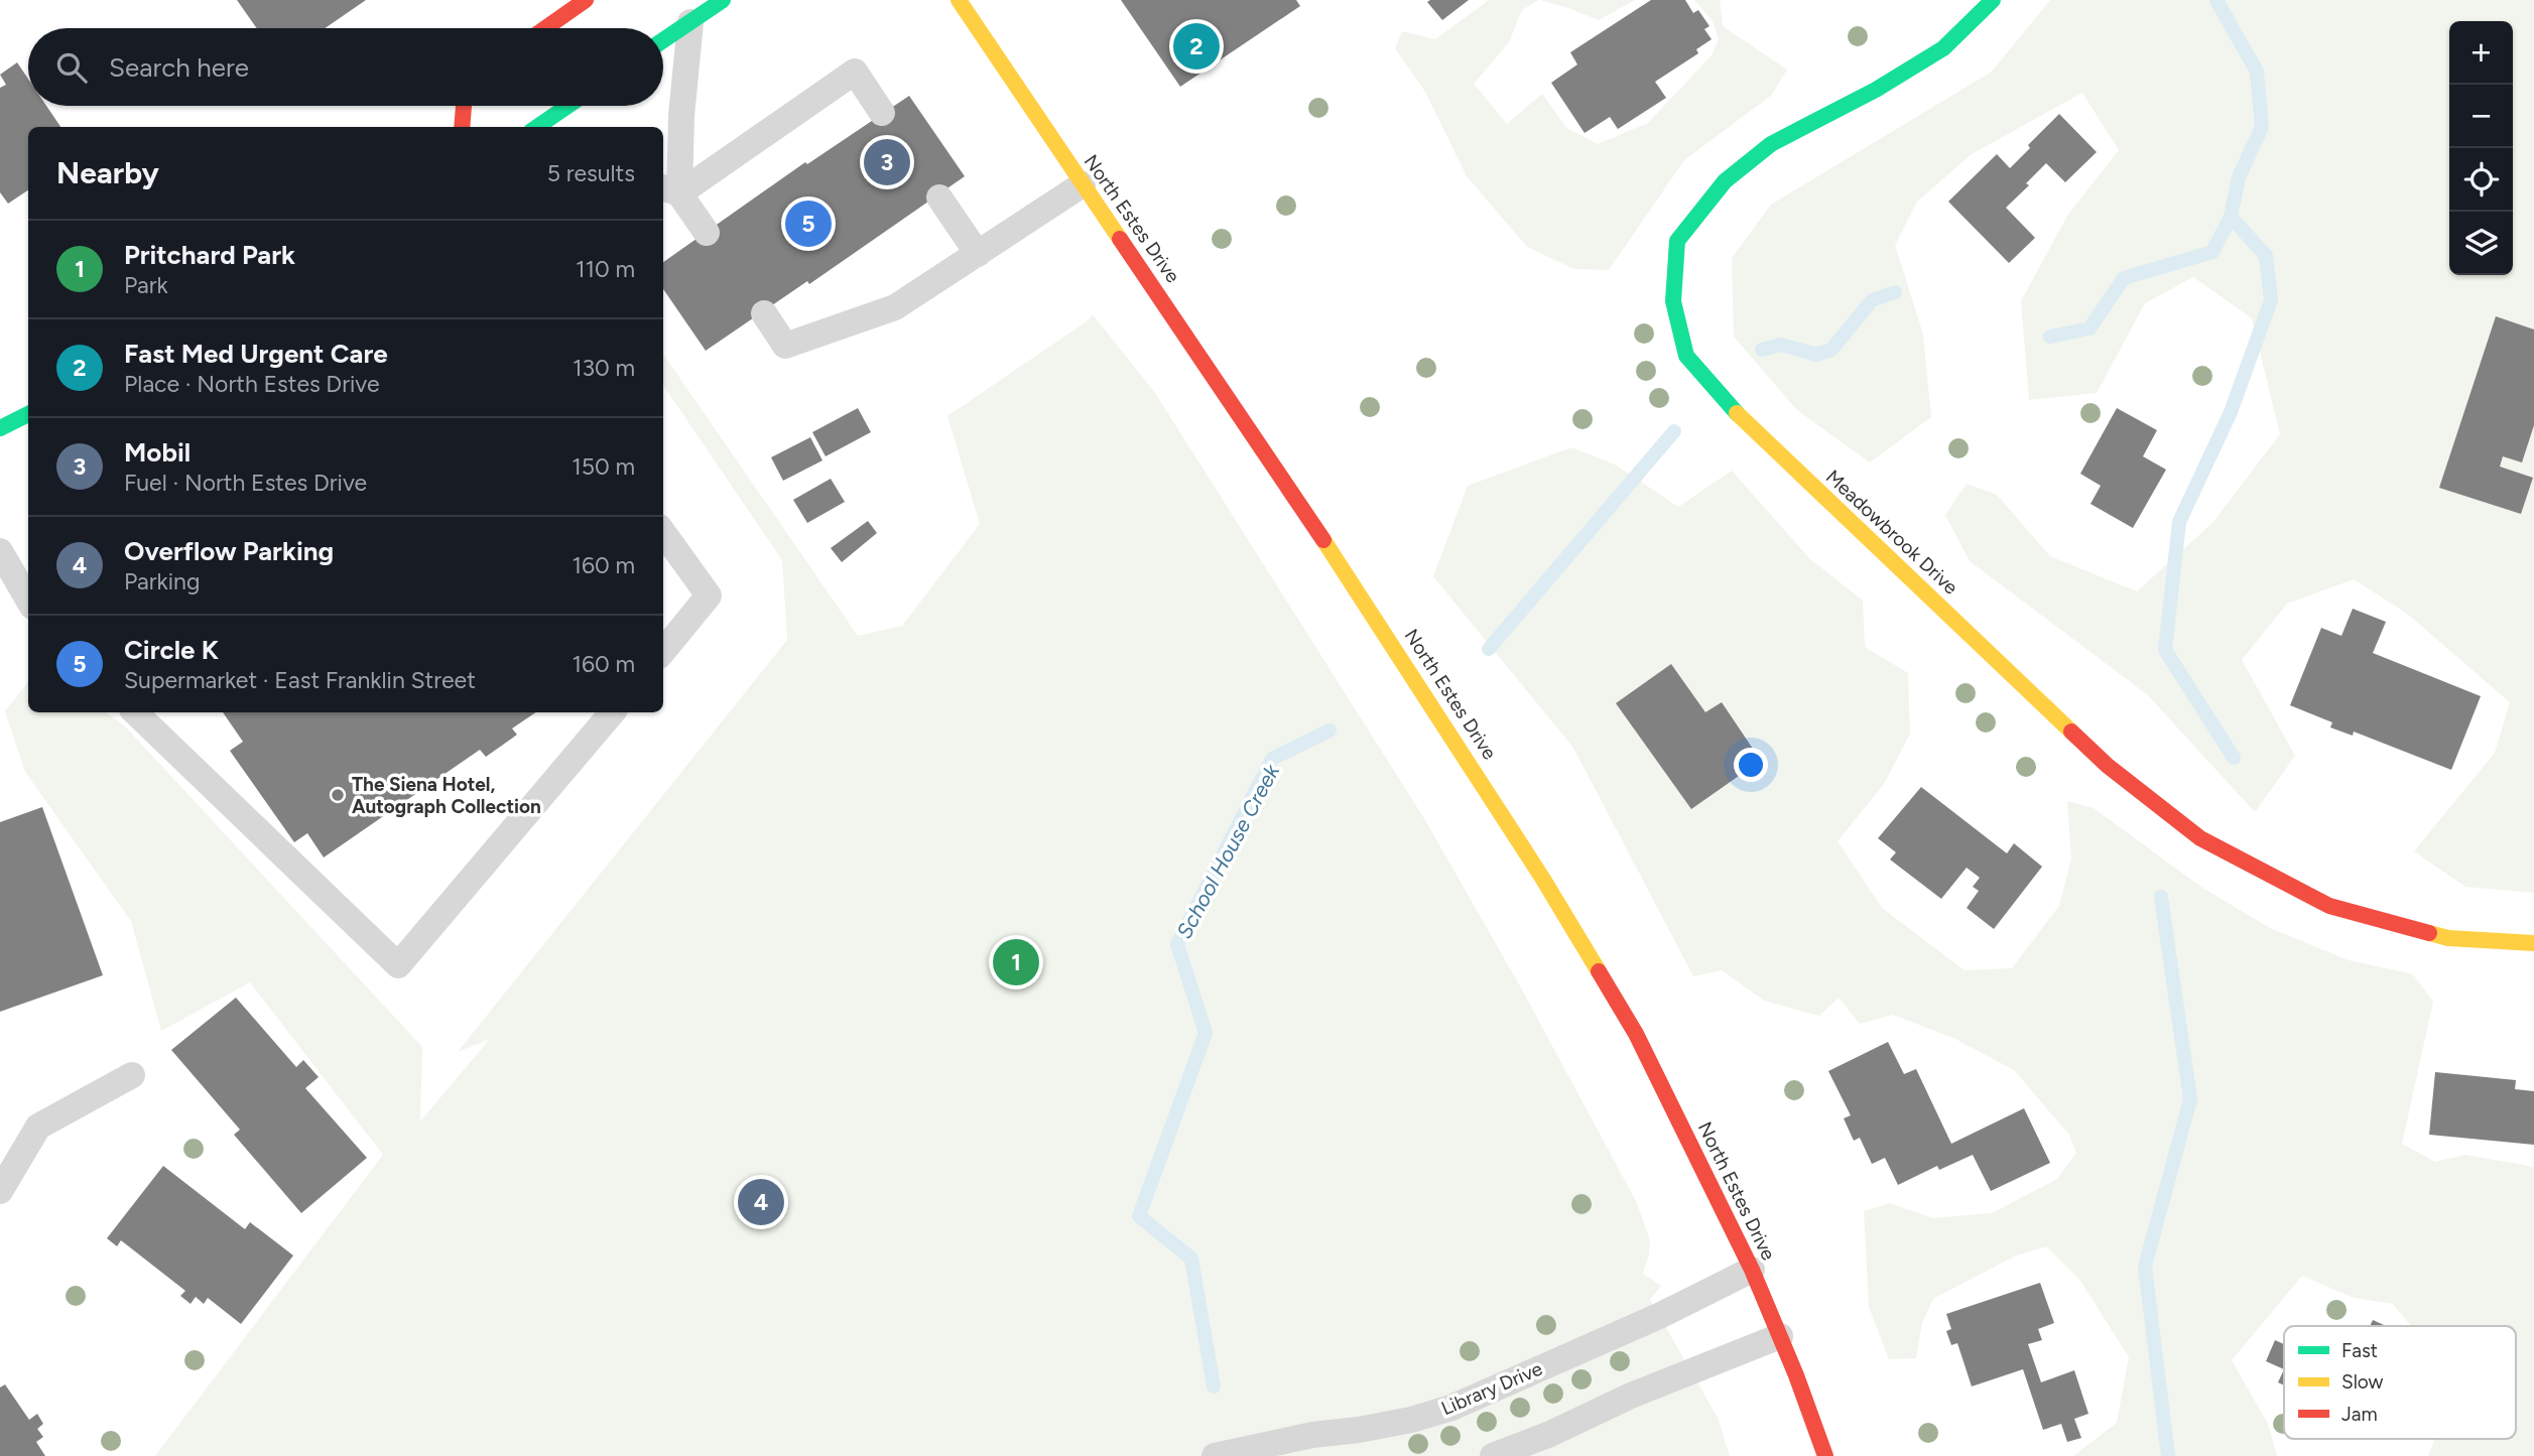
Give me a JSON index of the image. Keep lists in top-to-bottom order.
{
  "streets": {
    "main road": ["North Estes Drive", "Meadowbrook Drive"],
    "lane": ["Library Drive"]
  },
  "crossings": [
    ["North Estes Drive", "Library Drive"]
  ],
  "water": ["School House Creek"],
  "places": ["The Siena Hotel, Autograph Collection"],
  "legend": ["Fast", "Slow", "Jam"],
  "page": {
    "pins": [
      "2",
      "3",
      "5",
      "1",
      "4"
    ],
    "map_buttons": ["+", "−"],
    "search": "Search here",
    "heading": ["Nearby", "5 results"],
    "list": [
      {
        "mark": "1",
        "name": "Pritchard Park",
        "note": "Park",
        "value": "110 m"
      },
      {
        "mark": "2",
        "name": "Fast Med Urgent Care",
        "note": "Place · North Estes Drive",
        "value": "130 m"
      },
      {
        "mark": "3",
        "name": "Mobil",
        "note": "Fuel · North Estes Drive",
        "value": "150 m"
      },
      {
        "mark": "4",
        "name": "Overflow Parking",
        "note": "Parking",
        "value": "160 m"
      },
      {
        "mark": "5",
        "name": "Circle K",
        "note": "Supermarket · East Franklin Street",
        "value": "160 m"
      }
    ]
  }
}
